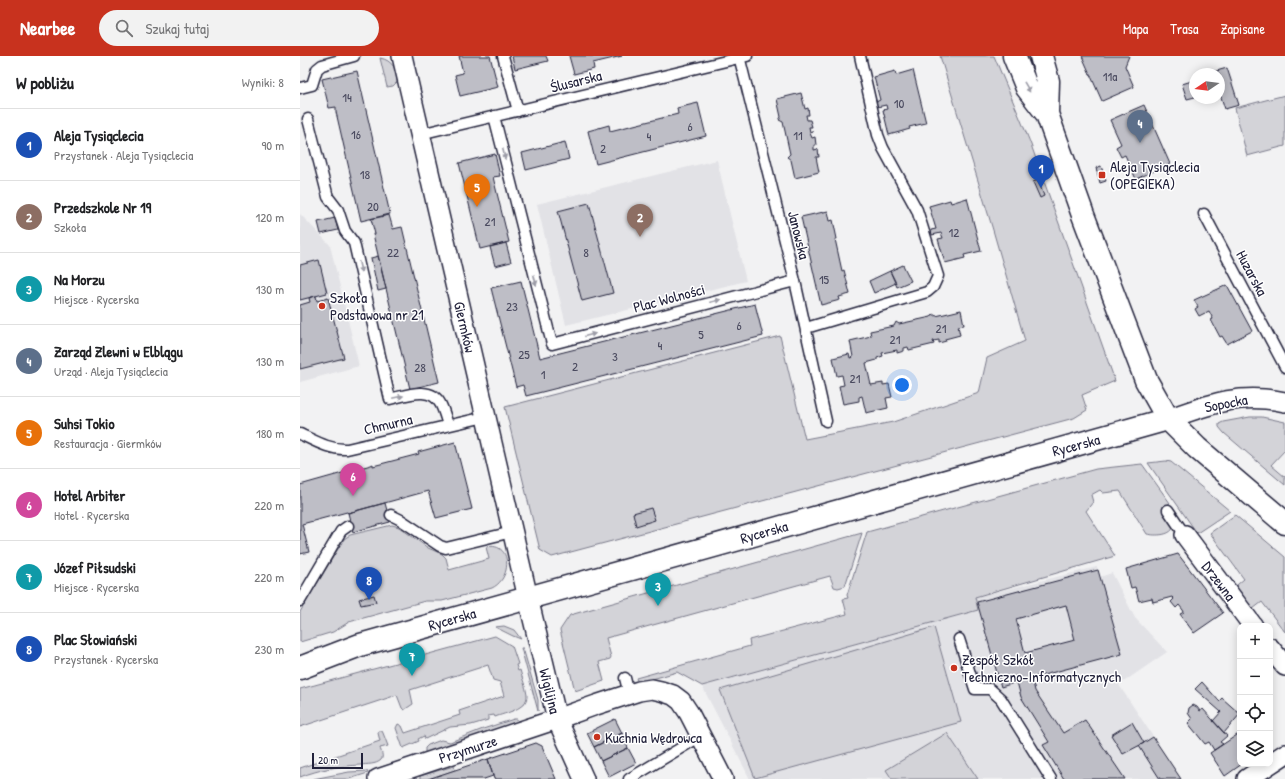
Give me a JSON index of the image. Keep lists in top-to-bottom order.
{
  "streets": {
    "main road": ["Rycerska"],
    "street": [
      "Giermków",
      "Sopocka",
      "Drzewna",
      "Wigilijna",
      "Przymurze"
    ],
    "lane": [
      "Ślusarska",
      "Janowska",
      "Huzarska",
      "Plac Wolności",
      "Chmurna"
    ]
  },
  "crossings": [
    ["Ślusarska", "Janowska"],
    ["Ślusarska", "Plac Wolności"],
    ["Ślusarska", "Giermków"],
    ["Janowska", "Plac Wolności"],
    ["Giermków", "Chmurna"],
    ["Giermków", "Rycerska"],
    ["Giermków", "Wigilijna"],
    ["Sopocka", "Rycerska"],
    ["Rycerska", "Wigilijna"],
    ["Wigilijna", "Przymurze"]
  ],
  "places": {
    "transit": ["Aleja Tysiąclecia (OPEGIEKA)"],
    "other": ["Szkoła Podstawowa nr 21", "Zespół Szkół Techniczno-Informatycznych", "Kuchnia Wędrowca"]
  },
  "house_numbers": [
    "11a",
    "14",
    "10",
    "6",
    "16",
    "11",
    "4",
    "2",
    "18",
    "20",
    "21",
    "12",
    "22",
    "8",
    "15",
    "23",
    "6",
    "21",
    "5",
    "21",
    "4",
    "25",
    "3",
    "2",
    "28",
    "1",
    "21"
  ],
  "scale_bar": "20 m",
  "north": "left",
  "page": {
    "header": "Nearbee",
    "search": "Szukaj tutaj",
    "nav": ["Mapa", "Trasa", "Zapisane"],
    "heading": ["W pobliżu", "Wyniki: 8"],
    "list": [
      {
        "mark": "1",
        "name": "Aleja Tysiąclecia",
        "note": "Przystanek · Aleja Tysiąclecia",
        "value": "90 m"
      },
      {
        "mark": "2",
        "name": "Przedszkole Nr 19",
        "note": "Szkoła",
        "value": "120 m"
      },
      {
        "mark": "3",
        "name": "Na Morzu",
        "note": "Miejsce · Rycerska",
        "value": "130 m"
      },
      {
        "mark": "4",
        "name": "Zarząd Zlewni w Elblągu",
        "note": "Urząd · Aleja Tysiąclecia",
        "value": "130 m"
      },
      {
        "mark": "5",
        "name": "Suhsi Tokio",
        "note": "Restauracja · Giermków",
        "value": "180 m"
      },
      {
        "mark": "6",
        "name": "Hotel Arbiter",
        "note": "Hotel · Rycerska",
        "value": "220 m"
      },
      {
        "mark": "7",
        "name": "Józef Piłsudski",
        "note": "Miejsce · Rycerska",
        "value": "220 m"
      },
      {
        "mark": "8",
        "name": "Plac Słowiański",
        "note": "Przystanek · Rycerska",
        "value": "230 m"
      }
    ],
    "pins": [
      "4",
      "1",
      "5",
      "2",
      "6",
      "8",
      "3",
      "7"
    ],
    "map_buttons": ["+", "−"],
    "scale": "20 m"
  }
}
